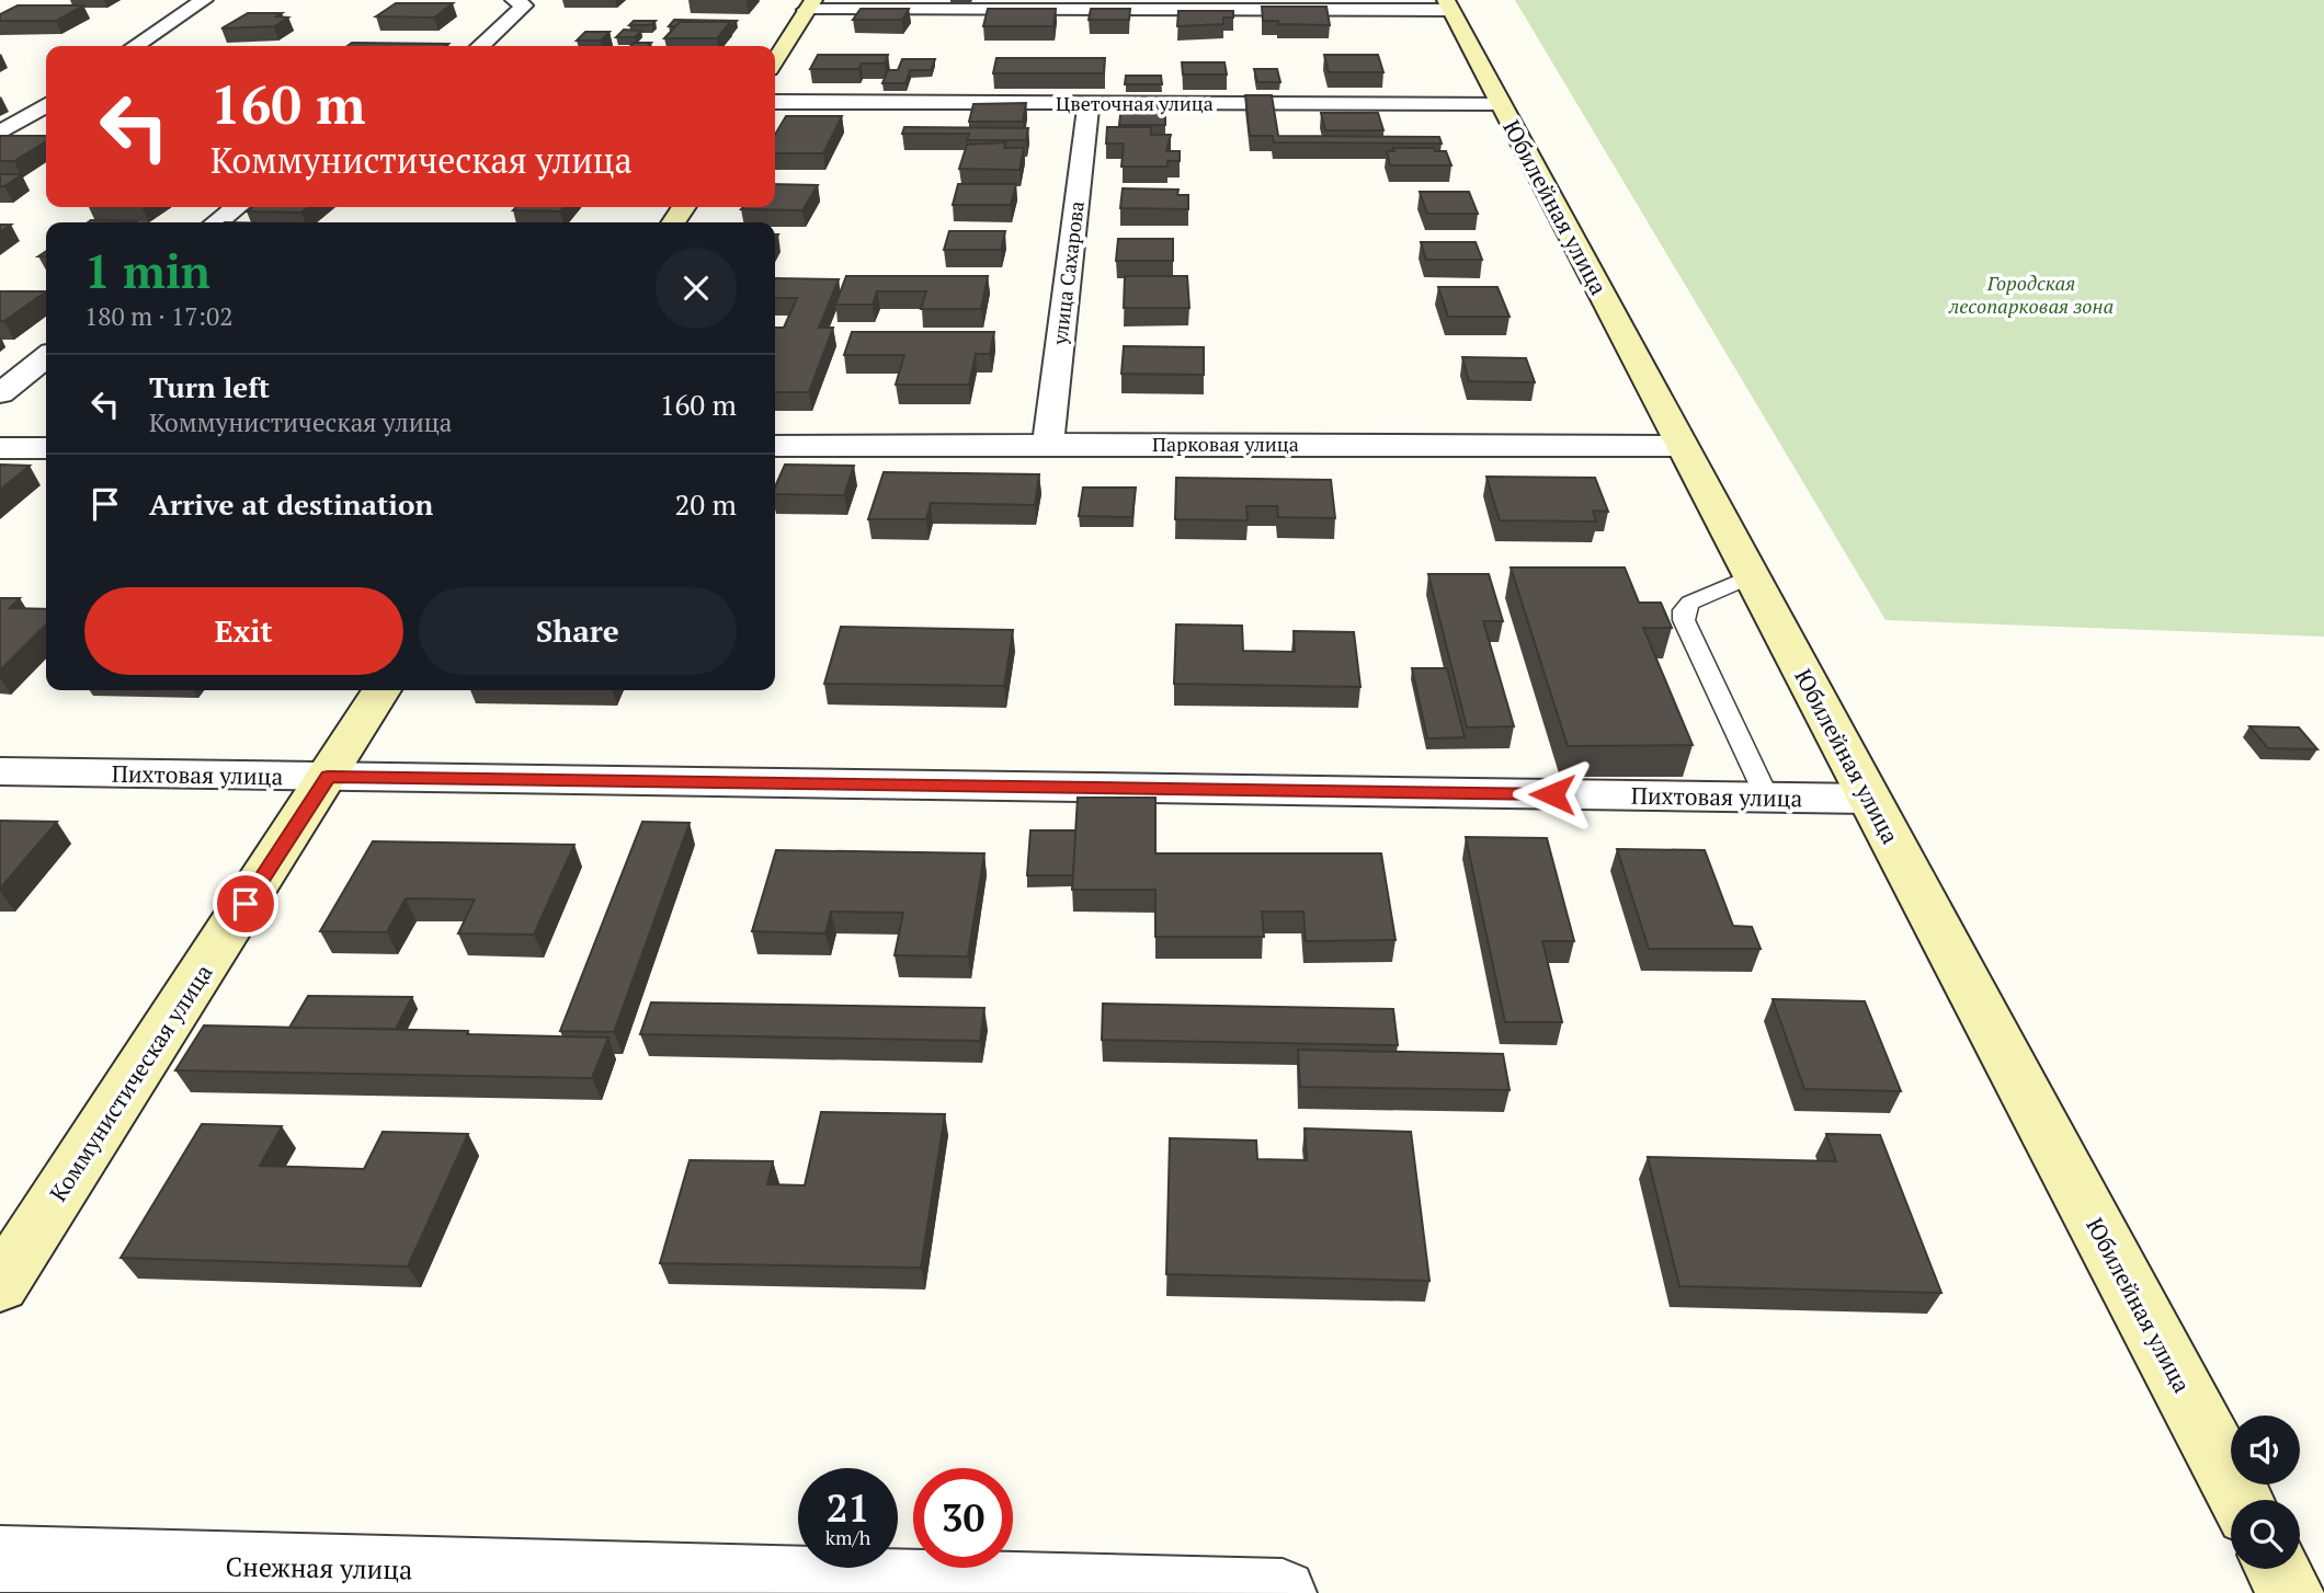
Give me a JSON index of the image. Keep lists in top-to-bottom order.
{
  "streets": {
    "street": [
      "Цветочная улица",
      "Юбилейная улица",
      "улица Сахарова",
      "Парковая улица",
      "Пихтовая улица",
      "Коммунистическая улица",
      "Снежная улица"
    ]
  },
  "crossings": [
    ["Цветочная улица", "Юбилейная улица"],
    ["Цветочная улица", "улица Сахарова"],
    ["Юбилейная улица", "Парковая улица"],
    ["Юбилейная улица", "Пихтовая улица"],
    ["улица Сахарова", "Парковая улица"],
    ["Пихтовая улица", "Коммунистическая улица"]
  ],
  "parks": ["Городская лесопарковая зона"],
  "page": {
    "turn": ["160 m", "Коммунистическая улица"],
    "heading": ["1 min", "180 m · 17:02"],
    "list": [
      {
        "name": "Turn left",
        "note": "Коммунистическая улица",
        "value": "160 m"
      },
      {
        "name": "Arrive at destination",
        "value": "20 m"
      }
    ],
    "buttons": ["Exit", "Share"],
    "speed": "21 km/h",
    "limit": "30"
  }
}
